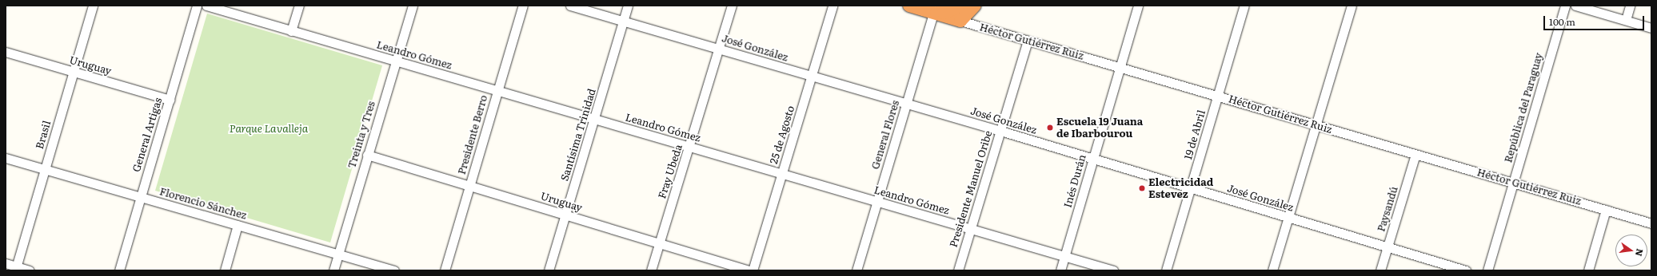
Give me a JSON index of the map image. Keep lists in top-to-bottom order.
{
  "streets": {
    "highway": ["Héctor Gutiérrez Ruiz"],
    "street": [
      "José González",
      "Leandro Gómez",
      "Uruguay",
      "República del Paraguay",
      "Brasil",
      "General Artigas",
      "Treinta y Tres",
      "Presidente Berro",
      "Santísima Trinidad",
      "25 de Agosto",
      "General Flores",
      "19 de Abril",
      "Fray Ubeda",
      "Inés Durán",
      "Presidente Manuel Oribe",
      "Florencio Sánchez",
      "Paysandú"
    ]
  },
  "crossings": [
    ["Héctor Gutiérrez Ruiz", "República del Paraguay"],
    ["Héctor Gutiérrez Ruiz", "General Flores"],
    ["Héctor Gutiérrez Ruiz", "19 de Abril"],
    ["Héctor Gutiérrez Ruiz", "Inés Durán"],
    ["Héctor Gutiérrez Ruiz", "Presidente Manuel Oribe"],
    ["Héctor Gutiérrez Ruiz", "Paysandú"],
    ["José González", "Santísima Trinidad"],
    ["José González", "25 de Agosto"],
    ["José González", "General Flores"],
    ["José González", "19 de Abril"],
    ["José González", "Fray Ubeda"],
    ["José González", "Inés Durán"],
    ["José González", "Presidente Manuel Oribe"],
    ["José González", "Paysandú"],
    ["Leandro Gómez", "Treinta y Tres"],
    ["Leandro Gómez", "Presidente Berro"],
    ["Leandro Gómez", "Santísima Trinidad"],
    ["Leandro Gómez", "25 de Agosto"],
    ["Leandro Gómez", "General Flores"],
    ["Leandro Gómez", "Fray Ubeda"],
    ["Leandro Gómez", "Inés Durán"],
    ["Leandro Gómez", "Presidente Manuel Oribe"],
    ["Uruguay", "Brasil"],
    ["Uruguay", "General Artigas"],
    ["Uruguay", "Treinta y Tres"],
    ["Uruguay", "Presidente Berro"],
    ["Uruguay", "Santísima Trinidad"],
    ["Uruguay", "Fray Ubeda"],
    ["Brasil", "Florencio Sánchez"],
    ["General Artigas", "Florencio Sánchez"],
    ["Treinta y Tres", "Florencio Sánchez"]
  ],
  "parks": ["Parque Lavalleja"],
  "places": ["Escuela 19 Juana de Ibarbourou", "Electricidad Estevez"],
  "scale_bar": "100 m",
  "north": "right"
}
